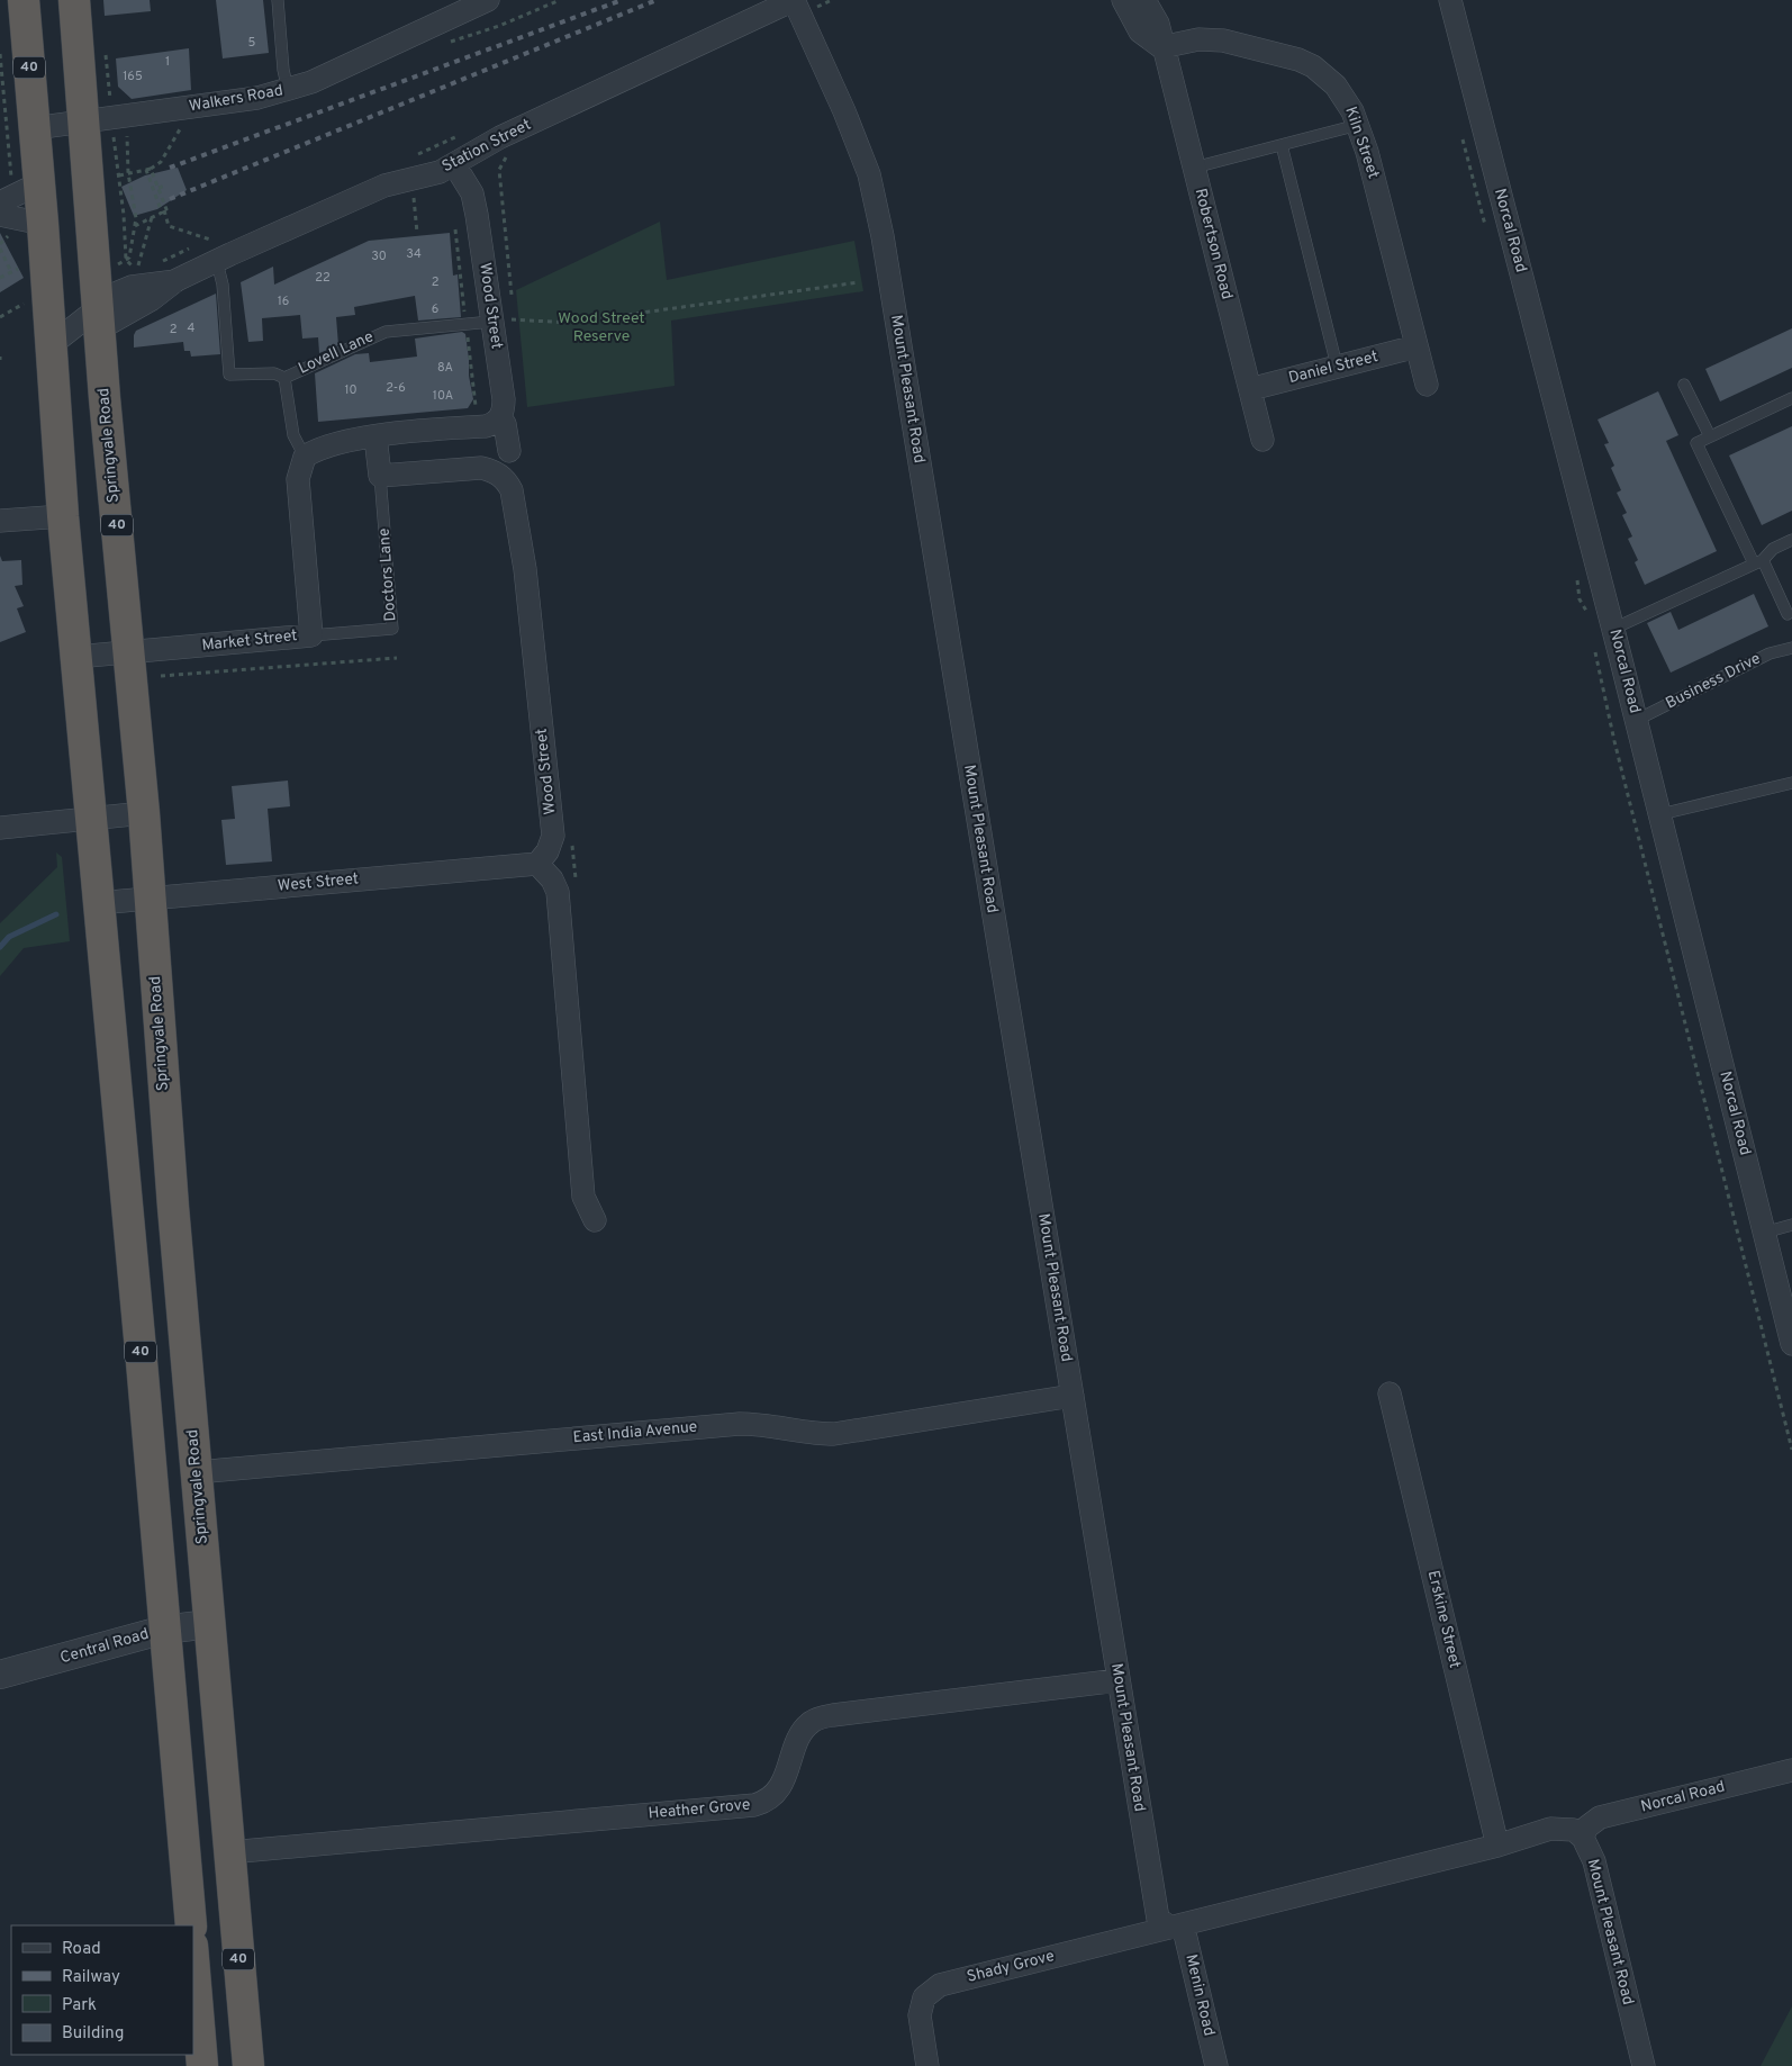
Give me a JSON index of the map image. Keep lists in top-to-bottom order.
{
  "streets": {
    "highway": ["40", "Springvale Road"],
    "street": [
      "Walkers Road",
      "Kiln Street",
      "Station Street",
      "Norcal Road",
      "Robertson Road",
      "Wood Street",
      "Daniel Street",
      "Mount Pleasant Road",
      "Market Street",
      "West Street",
      "East India Avenue",
      "Erskine Street",
      "Central Road",
      "Heather Grove",
      "Shady Grove",
      "Menin Road"
    ],
    "lane": ["Lovell Lane", "Doctors Lane", "Business Drive"]
  },
  "crossings": [
    ["40", "Walkers Road"],
    ["40", "Station Street"],
    ["40", "Market Street"],
    ["40", "West Street"],
    ["40", "Central Road"],
    ["Walkers Road", "Springvale Road"],
    ["Kiln Street", "Robertson Road"],
    ["Kiln Street", "Daniel Street"],
    ["Station Street", "Wood Street"],
    ["Station Street", "Lovell Lane"],
    ["Station Street", "Mount Pleasant Road"],
    ["Station Street", "Springvale Road"],
    ["Norcal Road", "Mount Pleasant Road"],
    ["Norcal Road", "Business Drive"],
    ["Robertson Road", "Daniel Street"],
    ["Wood Street", "Lovell Lane"],
    ["Wood Street", "Doctors Lane"],
    ["Wood Street", "West Street"],
    ["Mount Pleasant Road", "East India Avenue"],
    ["Mount Pleasant Road", "Heather Grove"],
    ["Mount Pleasant Road", "Shady Grove"],
    ["Mount Pleasant Road", "Menin Road"],
    ["Springvale Road", "Market Street"],
    ["Springvale Road", "West Street"],
    ["Springvale Road", "East India Avenue"],
    ["Springvale Road", "Central Road"],
    ["Springvale Road", "Heather Grove"],
    ["Doctors Lane", "Market Street"],
    ["Shady Grove", "Menin Road"]
  ],
  "parks": ["Wood Street Reserve"],
  "house_numbers": [
    "5",
    "1",
    "165",
    "34",
    "30",
    "22",
    "2",
    "16",
    "6",
    "4",
    "2",
    "8A",
    "2-6",
    "10",
    "10A"
  ],
  "legend": [
    "Road",
    "Railway",
    "Park",
    "Building"
  ]
}
